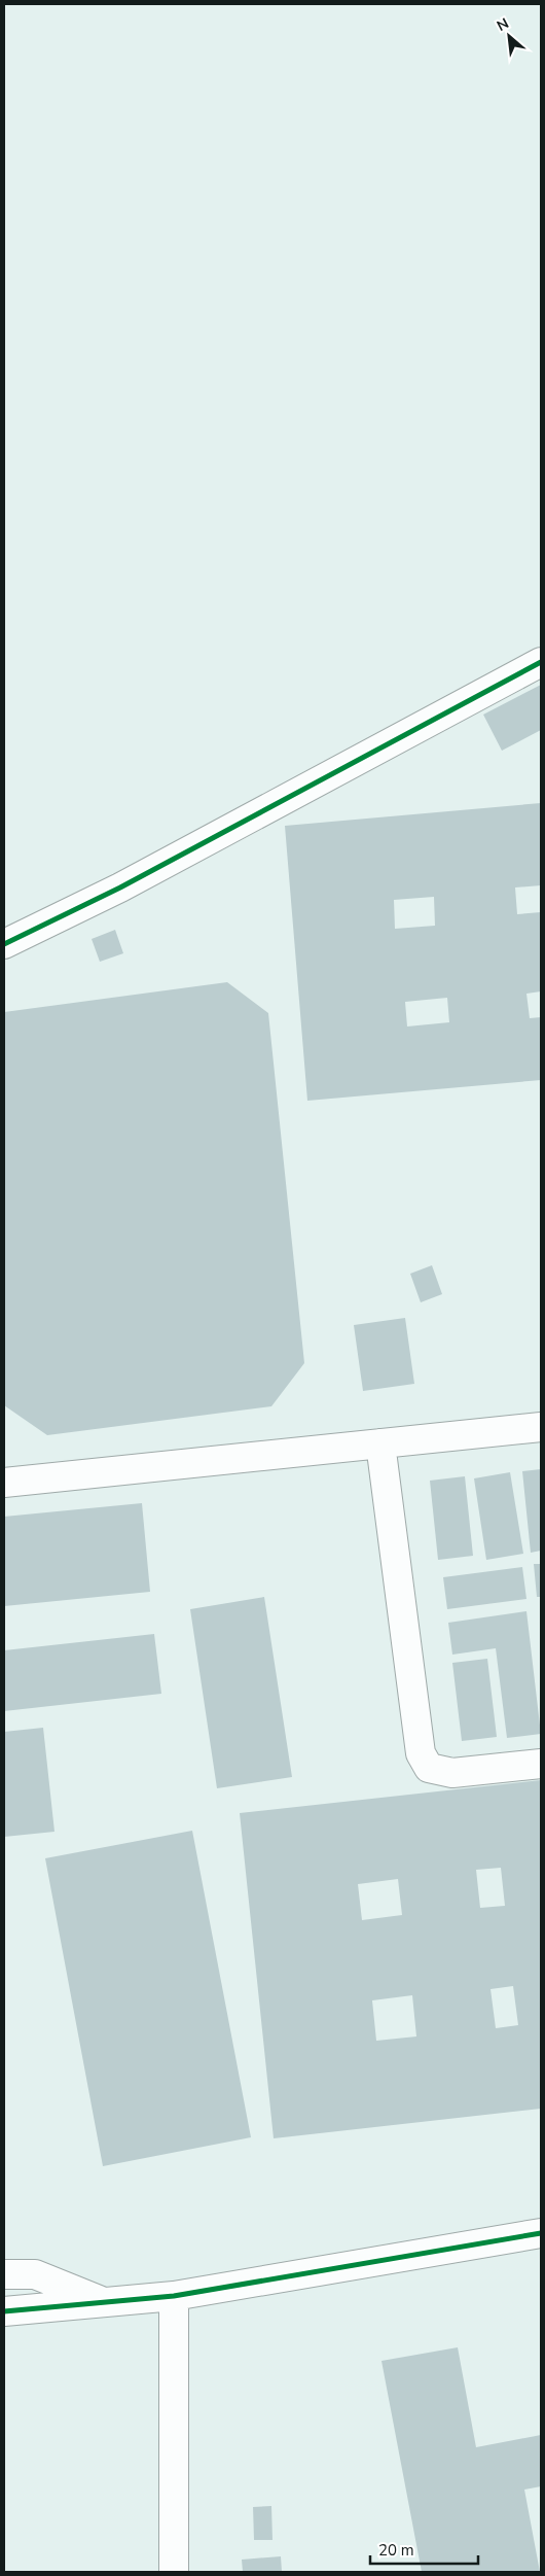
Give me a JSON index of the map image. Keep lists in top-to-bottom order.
{
  "scale_bar": "20 m",
  "north": "top left"
}
